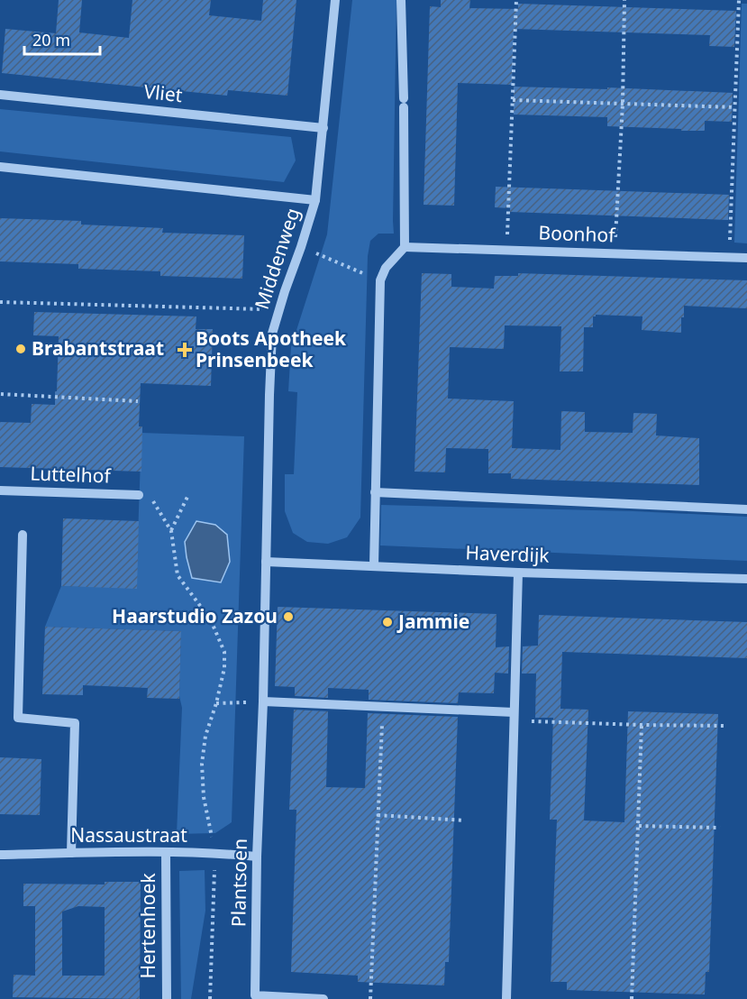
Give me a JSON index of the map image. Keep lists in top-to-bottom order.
{
  "streets": {
    "street": [
      "Vliet",
      "Boonhof",
      "Middenweg",
      "Luttelhof",
      "Haverdijk",
      "Nassaustraat",
      "Plantsoen",
      "Hertenhoek"
    ]
  },
  "crossings": [
    ["Vliet", "Middenweg"],
    ["Middenweg", "Haverdijk"],
    ["Middenweg", "Plantsoen"],
    ["Haverdijk", "Plantsoen"],
    ["Nassaustraat", "Plantsoen"],
    ["Nassaustraat", "Hertenhoek"]
  ],
  "places": {
    "other": ["Brabantstraat", "Haarstudio Zazou", "Jammie"],
    "health": ["Boots Apotheek Prinsenbeek"]
  },
  "scale_bar": "20 m"
}
